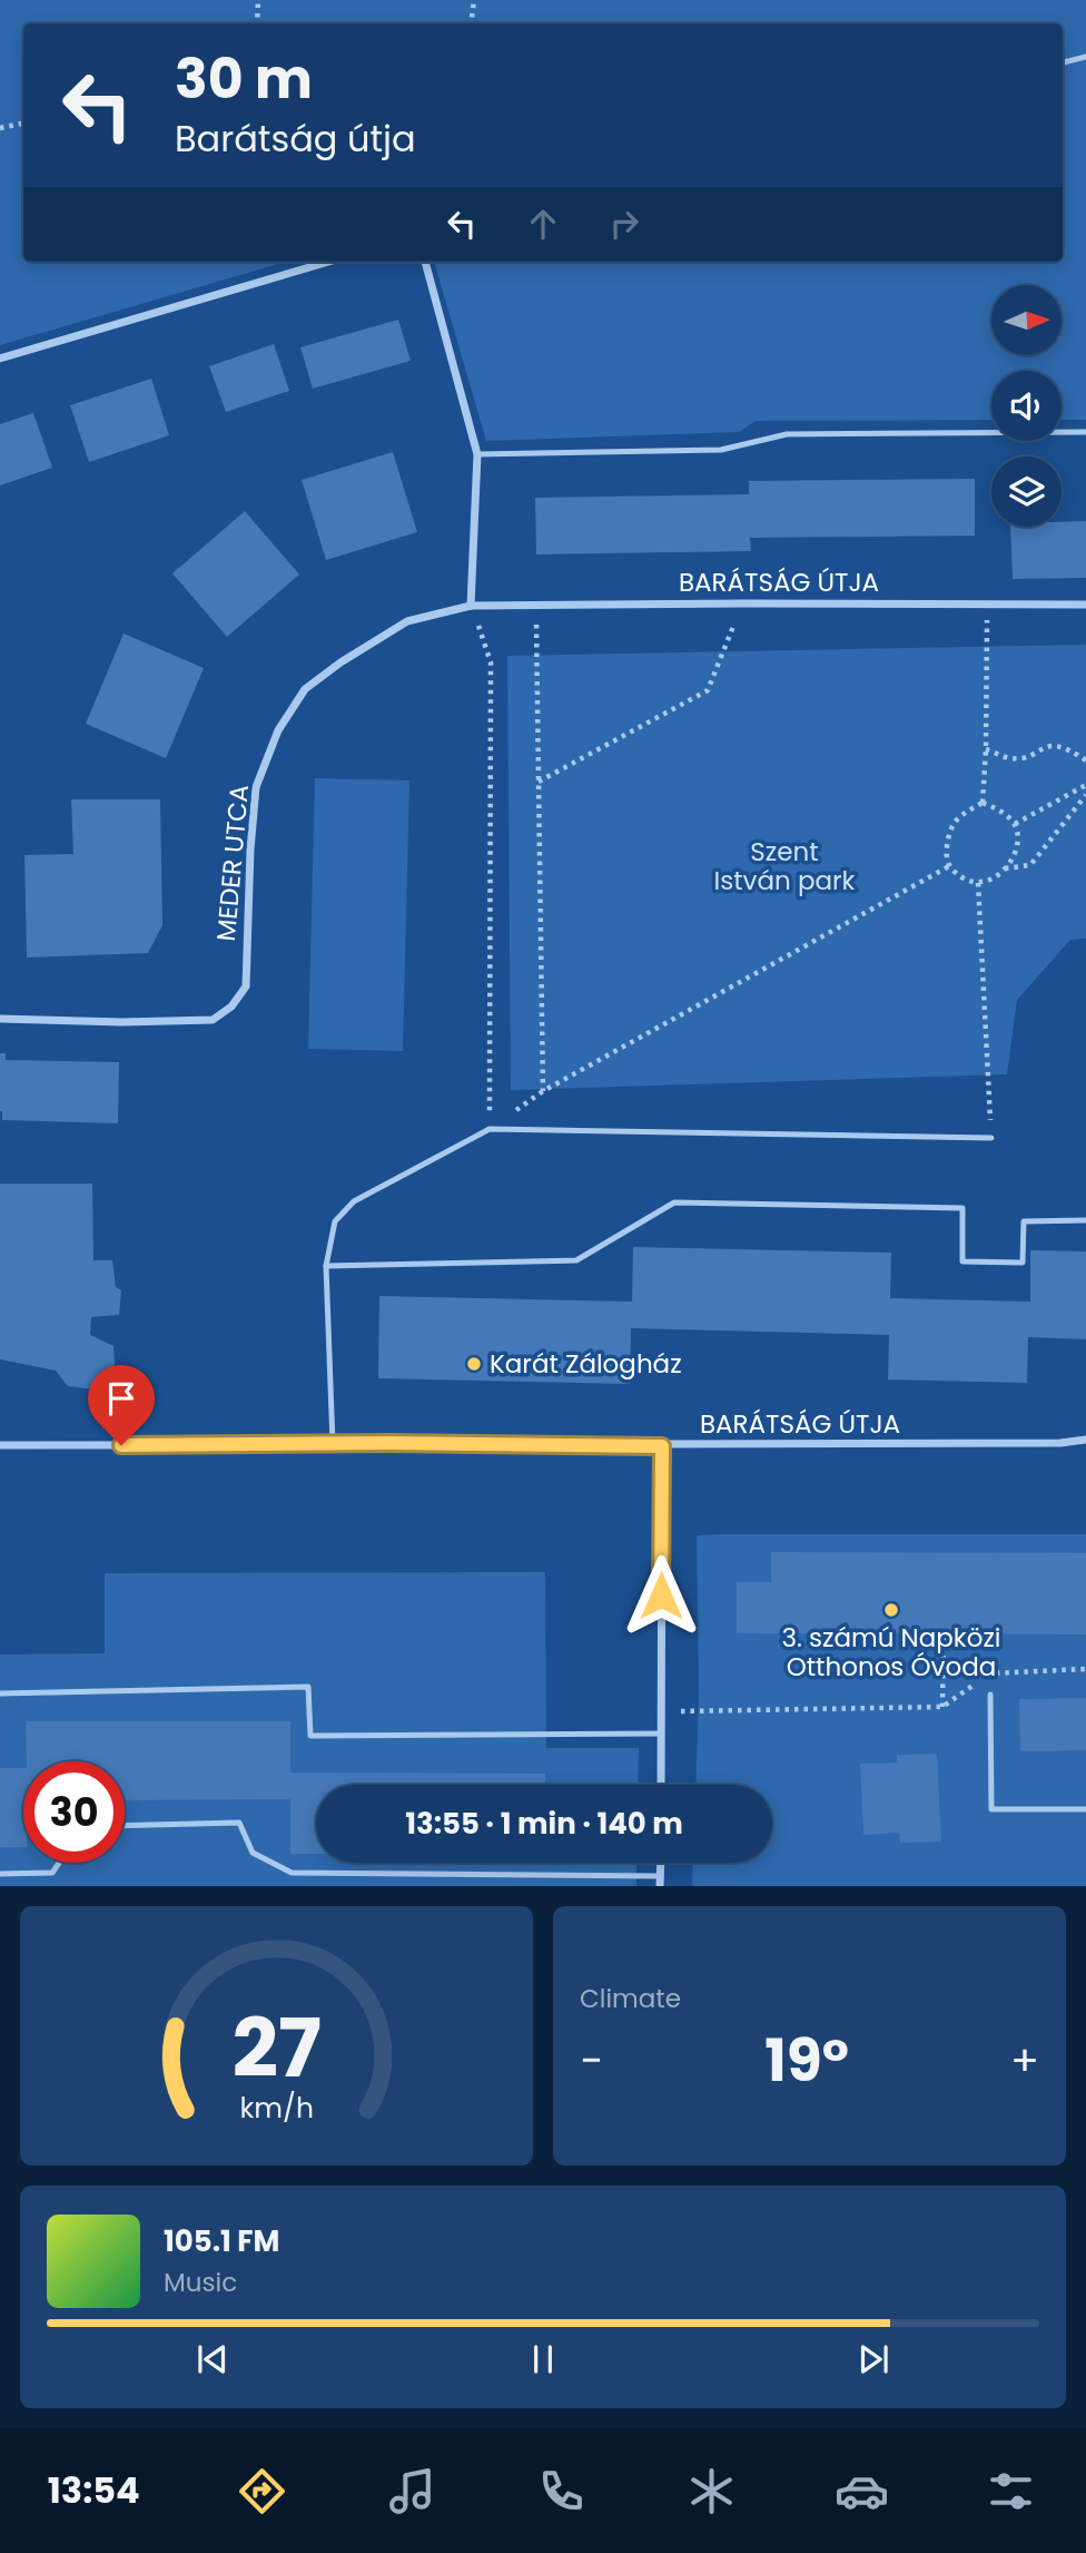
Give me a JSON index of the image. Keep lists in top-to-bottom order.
{
  "streets": {
    "street": ["BARÁTSÁG ÚTJA", "MEDER UTCA"]
  },
  "crossings": [
    ["BARÁTSÁG ÚTJA", "MEDER UTCA"]
  ],
  "parks": ["Szent István park"],
  "places": ["Karát Zálogház", "3. számú Napközi Otthonos Óvoda"],
  "north": "right",
  "page": {
    "turn": ["30 m", "Barátság útja"],
    "limit": "30",
    "trip": "13:55 · 1 min · 140 m",
    "tile": "Climate",
    "heat": ["−", "19°", "+"],
    "song": ["105.1 FM", "Music"],
    "tabs": "13:54",
    "gauge": ["27", "km/h"]
  }
}
